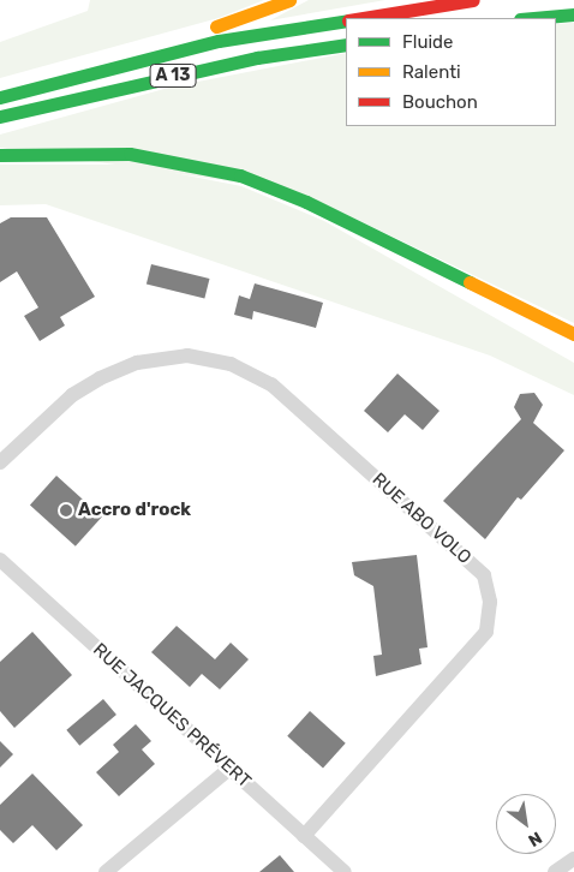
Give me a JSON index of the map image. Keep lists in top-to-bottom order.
{
  "streets": {
    "highway": ["A 13"],
    "street": ["RUE ABO VOLO", "RUE JACQUES PRÉVERT"]
  },
  "crossings": [
    ["RUE ABO VOLO", "RUE JACQUES PRÉVERT"]
  ],
  "places": ["Accro d'rock"],
  "legend": ["Fluide", "Ralenti", "Bouchon"],
  "north": "bottom right"
}
